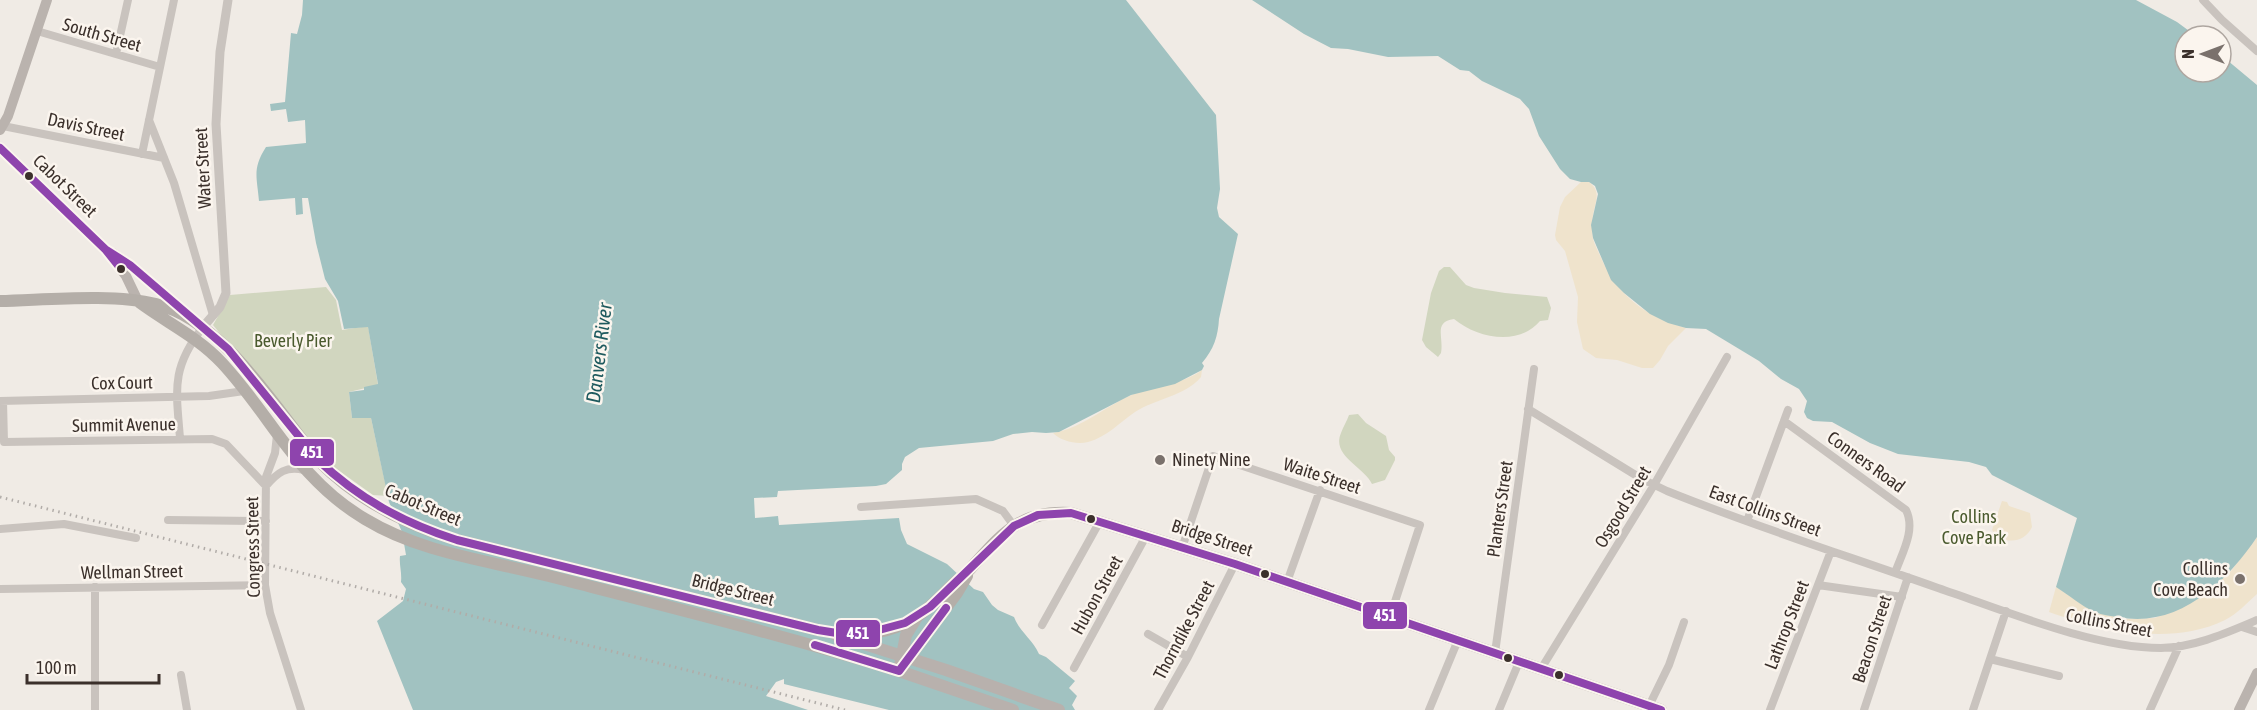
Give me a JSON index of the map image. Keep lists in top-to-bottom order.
{
  "streets": {
    "highway": ["Cabot Street", "Bridge Street"],
    "street": [
      "South Street",
      "Davis Street",
      "Water Street",
      "Cox Court",
      "Summit Avenue",
      "Conners Road",
      "Waite Street",
      "Osgood Street",
      "Planters Street",
      "East Collins Street",
      "Congress Street",
      "Wellman Street",
      "Hubon Street",
      "Collins Street",
      "Lathrop Street",
      "Thorndike Street",
      "Beacon Street"
    ]
  },
  "crossings": [
    ["Water Street", "Cabot Street"],
    ["Cabot Street", "Cox Court"],
    ["Cabot Street", "Bridge Street"],
    ["Cabot Street", "Congress Street"],
    ["Cox Court", "Summit Avenue"],
    ["Summit Avenue", "Congress Street"],
    ["Conners Road", "East Collins Street"],
    ["Waite Street", "Bridge Street"],
    ["Osgood Street", "East Collins Street"],
    ["Osgood Street", "Bridge Street"],
    ["Planters Street", "East Collins Street"],
    ["Planters Street", "Bridge Street"],
    ["East Collins Street", "Collins Street"],
    ["East Collins Street", "Lathrop Street"],
    ["East Collins Street", "Beacon Street"],
    ["Bridge Street", "Hubon Street"],
    ["Bridge Street", "Thorndike Street"],
    ["Congress Street", "Wellman Street"]
  ],
  "water": ["Danvers River"],
  "parks": ["Beverly Pier", "Collins Cove Park"],
  "places": ["Ninety Nine", "Collins Cove Beach"],
  "lines": ["transit line 451"],
  "scale_bar": "100 m",
  "north": "left"
}
